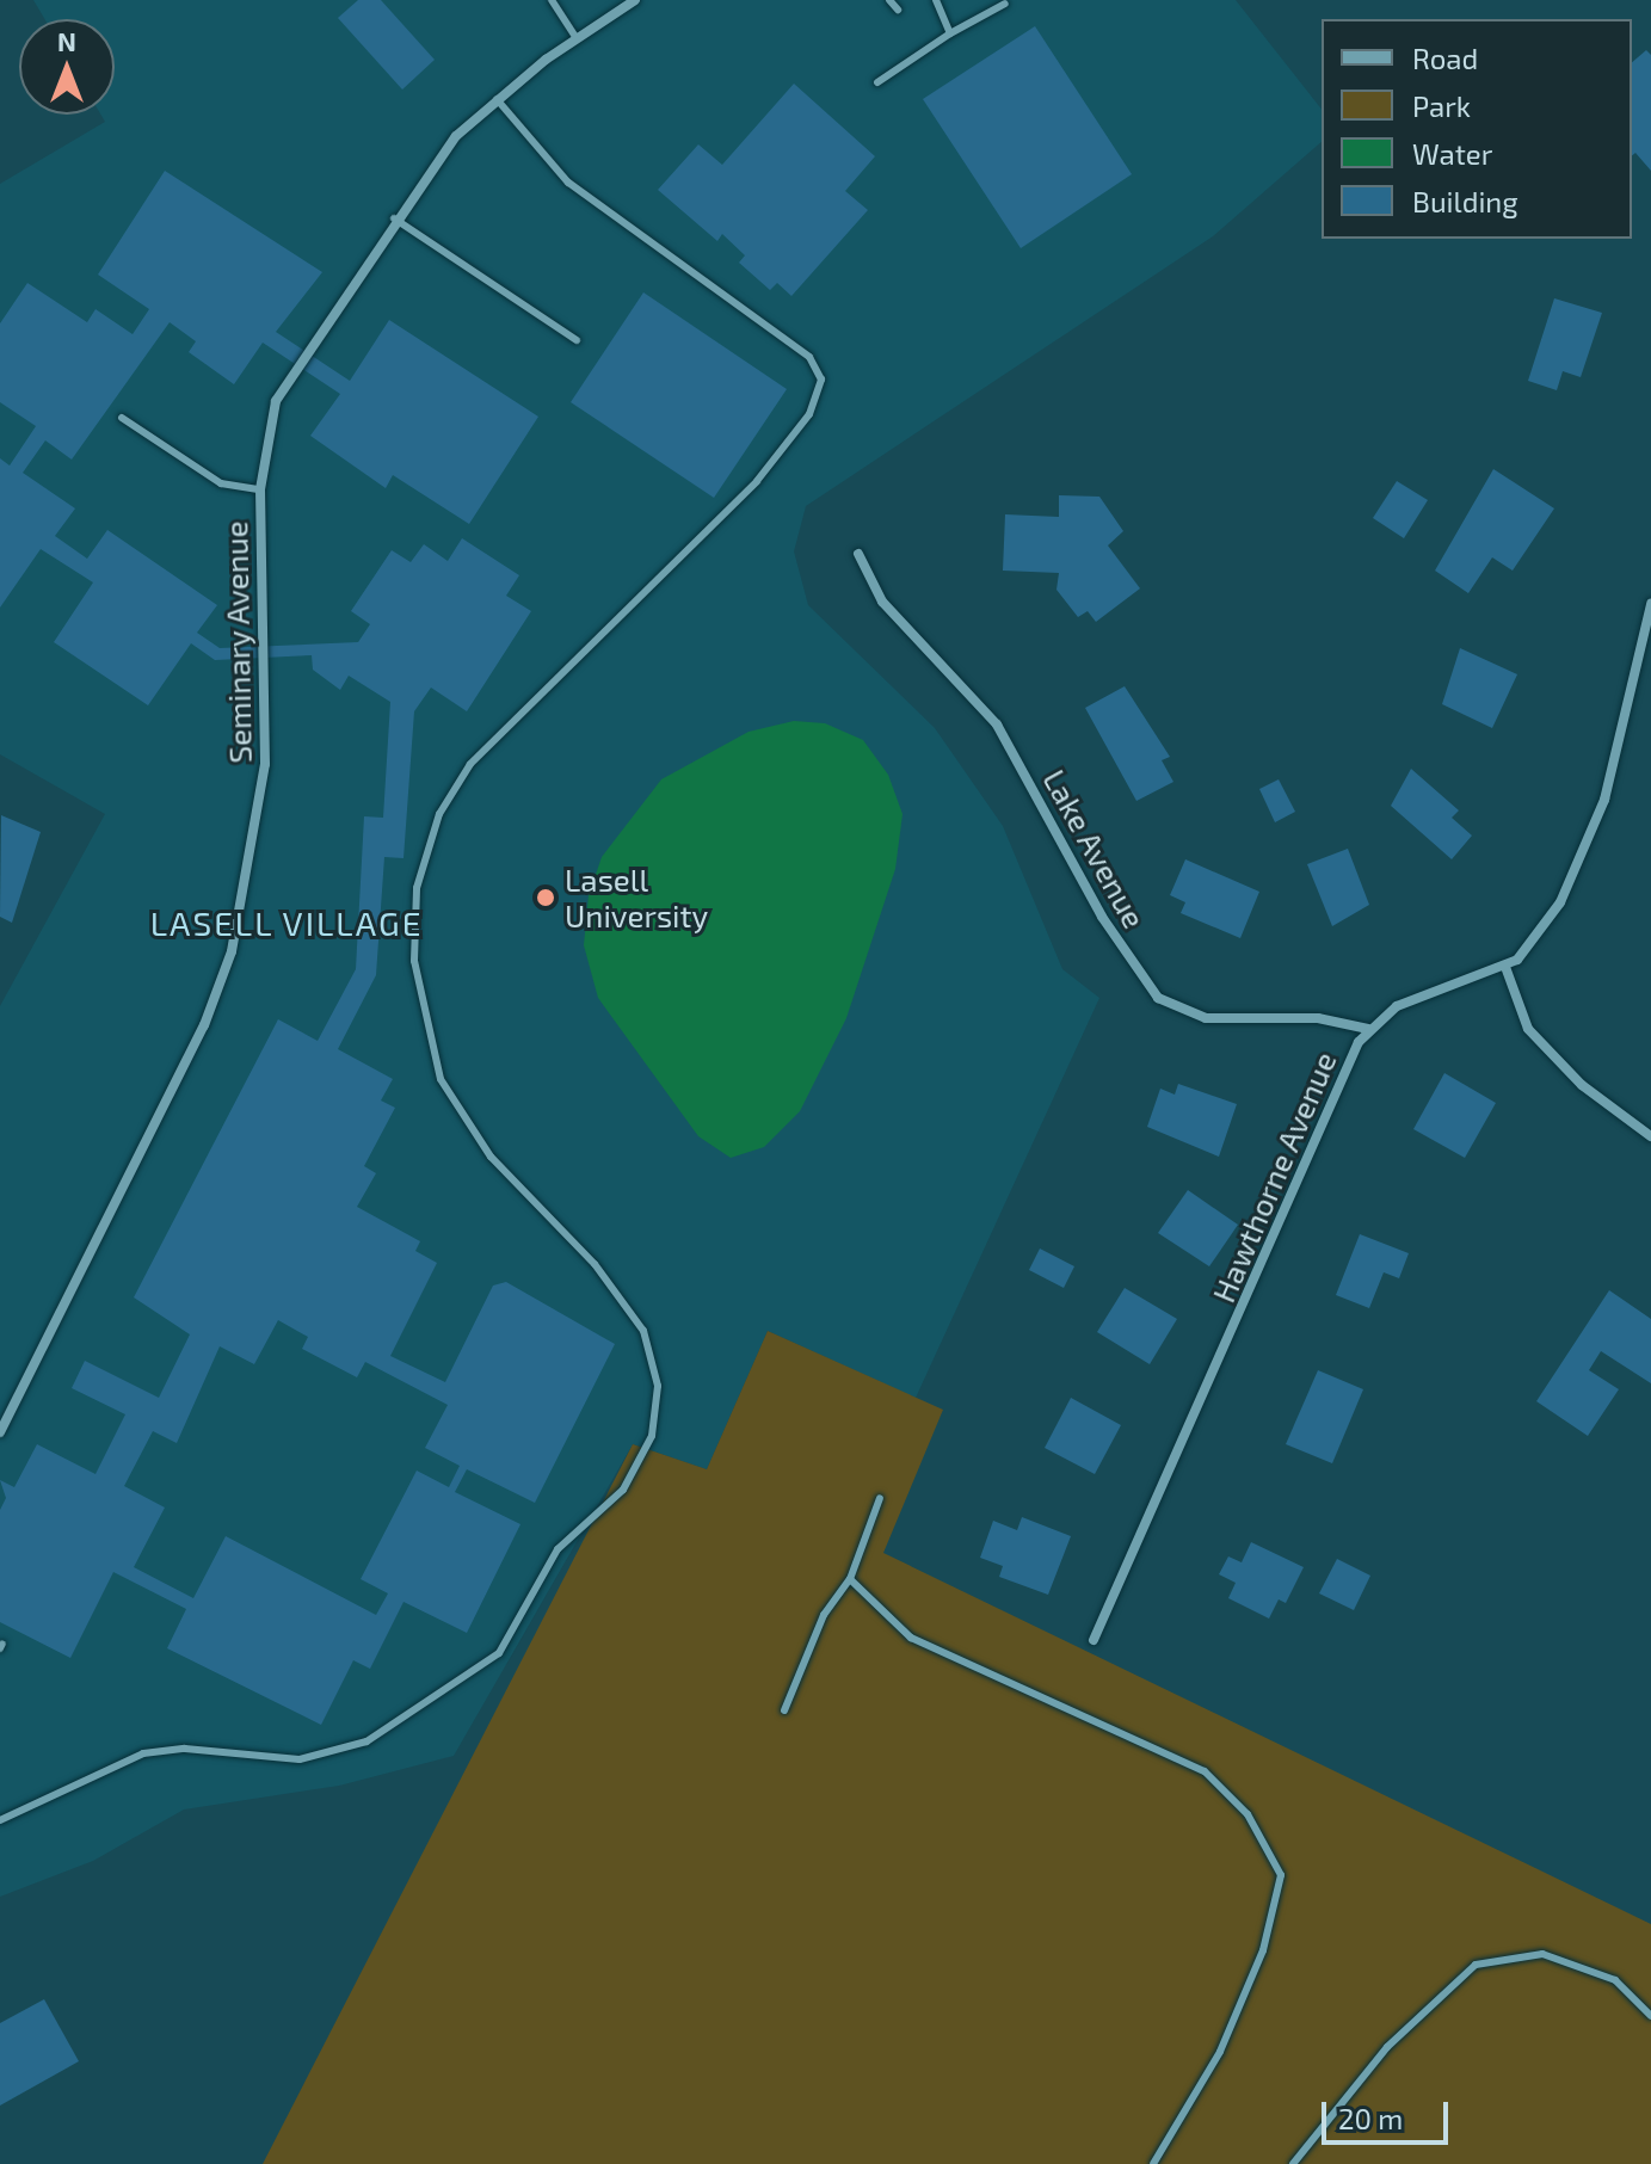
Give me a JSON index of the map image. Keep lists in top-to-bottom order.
{
  "streets": {
    "street": ["Seminary Avenue", "Lake Avenue", "Hawthorne Avenue"]
  },
  "crossings": [
    ["Lake Avenue", "Hawthorne Avenue"]
  ],
  "districts": ["LASELL VILLAGE"],
  "places": ["Lasell University"],
  "legend": [
    "Road",
    "Park",
    "Water",
    "Building"
  ],
  "scale_bar": "20 m",
  "north": "top"
}
